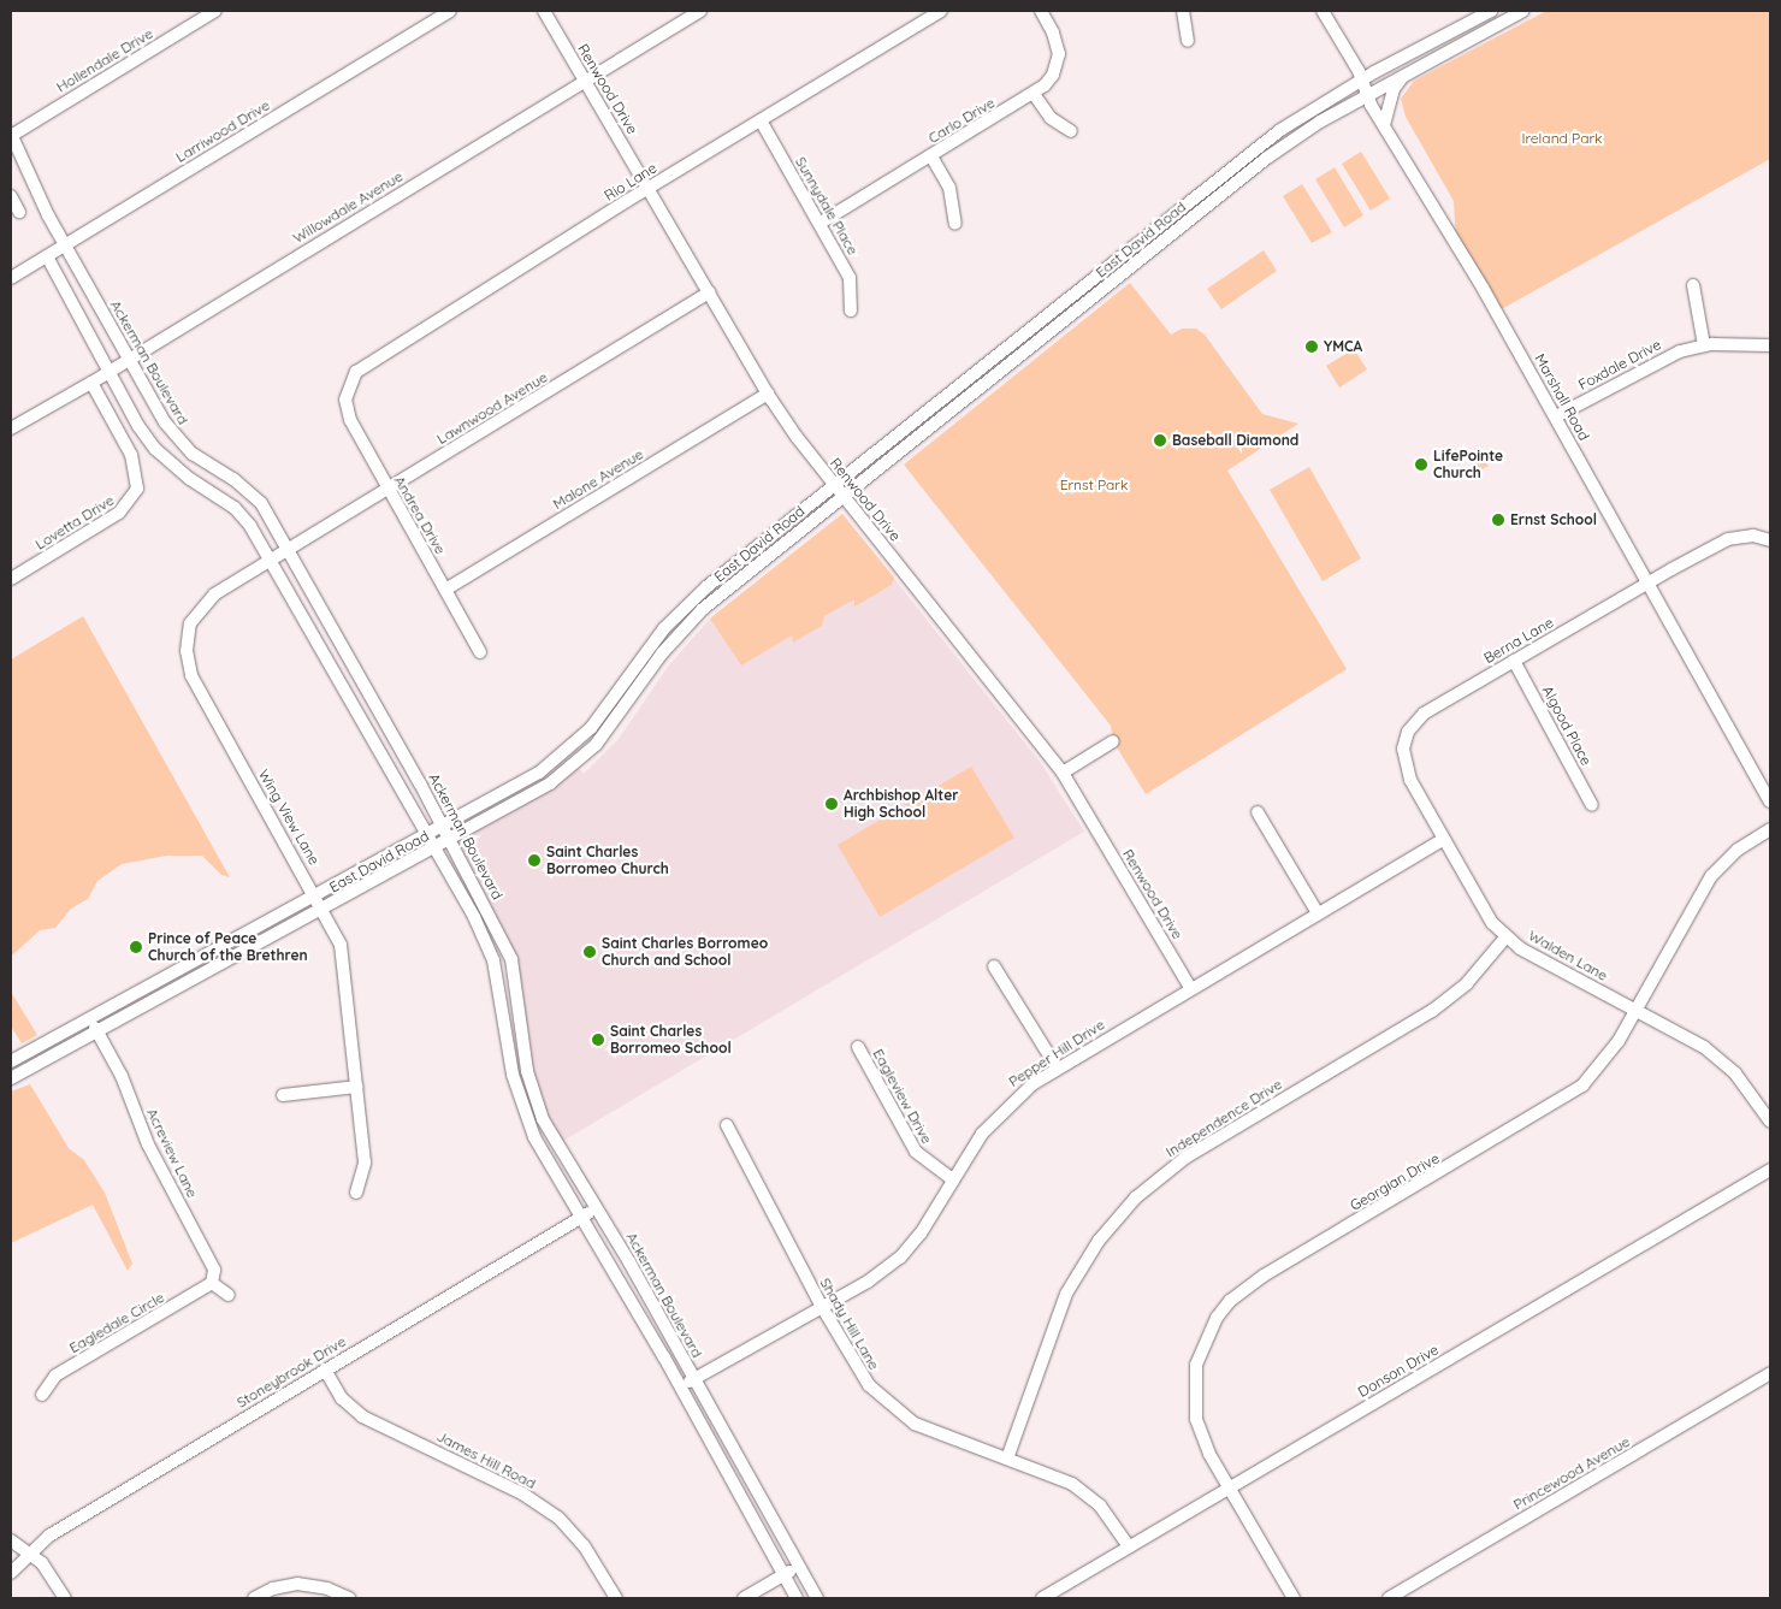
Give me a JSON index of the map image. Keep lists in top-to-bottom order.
{
  "streets": {
    "street": [
      "Hollendale Drive",
      "Renwood Drive",
      "Carlo Drive",
      "Larriwood Drive",
      "Rio Lane",
      "Sunnydale Place",
      "Willowdale Avenue",
      "East David Road",
      "Ackerman Boulevard",
      "Foxdale Drive",
      "Marshall Road",
      "Lawnwood Avenue",
      "Malone Avenue",
      "Andrea Drive",
      "Lovetta Drive",
      "Berna Lane",
      "Algood Place",
      "Wing View Lane",
      "Walden Lane",
      "Pepper Hill Drive",
      "Eagleview Drive",
      "Independence Drive",
      "Acreview Lane",
      "Georgian Drive",
      "Eagledale Circle",
      "Shady Hill Lane",
      "Donson Drive",
      "Stoneybrook Drive",
      "James Hill Road",
      "Princewood Avenue"
    ]
  },
  "crossings": [
    ["Hollendale Drive", "Ackerman Boulevard"],
    ["Renwood Drive", "Rio Lane"],
    ["Renwood Drive", "Willowdale Avenue"],
    ["Renwood Drive", "East David Road"],
    ["Renwood Drive", "Lawnwood Avenue"],
    ["Renwood Drive", "Malone Avenue"],
    ["Renwood Drive", "Pepper Hill Drive"],
    ["Carlo Drive", "Sunnydale Place"],
    ["Larriwood Drive", "Ackerman Boulevard"],
    ["Rio Lane", "Sunnydale Place"],
    ["Rio Lane", "Andrea Drive"],
    ["Willowdale Avenue", "Ackerman Boulevard"],
    ["Willowdale Avenue", "Lovetta Drive"],
    ["East David Road", "Ackerman Boulevard"],
    ["East David Road", "Marshall Road"],
    ["East David Road", "Wing View Lane"],
    ["East David Road", "Acreview Lane"],
    ["Ackerman Boulevard", "Lawnwood Avenue"],
    ["Ackerman Boulevard", "Wing View Lane"],
    ["Ackerman Boulevard", "Pepper Hill Drive"],
    ["Ackerman Boulevard", "Stoneybrook Drive"],
    ["Foxdale Drive", "Marshall Road"],
    ["Marshall Road", "Berna Lane"],
    ["Lawnwood Avenue", "Andrea Drive"],
    ["Lawnwood Avenue", "Wing View Lane"],
    ["Malone Avenue", "Andrea Drive"],
    ["Berna Lane", "Algood Place"],
    ["Berna Lane", "Walden Lane"],
    ["Walden Lane", "Pepper Hill Drive"],
    ["Walden Lane", "Independence Drive"],
    ["Walden Lane", "Georgian Drive"],
    ["Pepper Hill Drive", "Eagleview Drive"],
    ["Pepper Hill Drive", "Shady Hill Lane"],
    ["Independence Drive", "Shady Hill Lane"],
    ["Acreview Lane", "Eagledale Circle"],
    ["Georgian Drive", "Donson Drive"],
    ["Shady Hill Lane", "Donson Drive"],
    ["Stoneybrook Drive", "James Hill Road"]
  ],
  "parks": ["Ireland Park", "Ernst Park"],
  "places": [
    "YMCA",
    "Baseball Diamond",
    "LifePointe Church",
    "Ernst School",
    "Archbishop Alter High School",
    "Saint Charles Borromeo Church",
    "Prince of Peace Church of the Brethren",
    "Saint Charles Borromeo Church and School",
    "Saint Charles Borromeo School"
  ]
}
